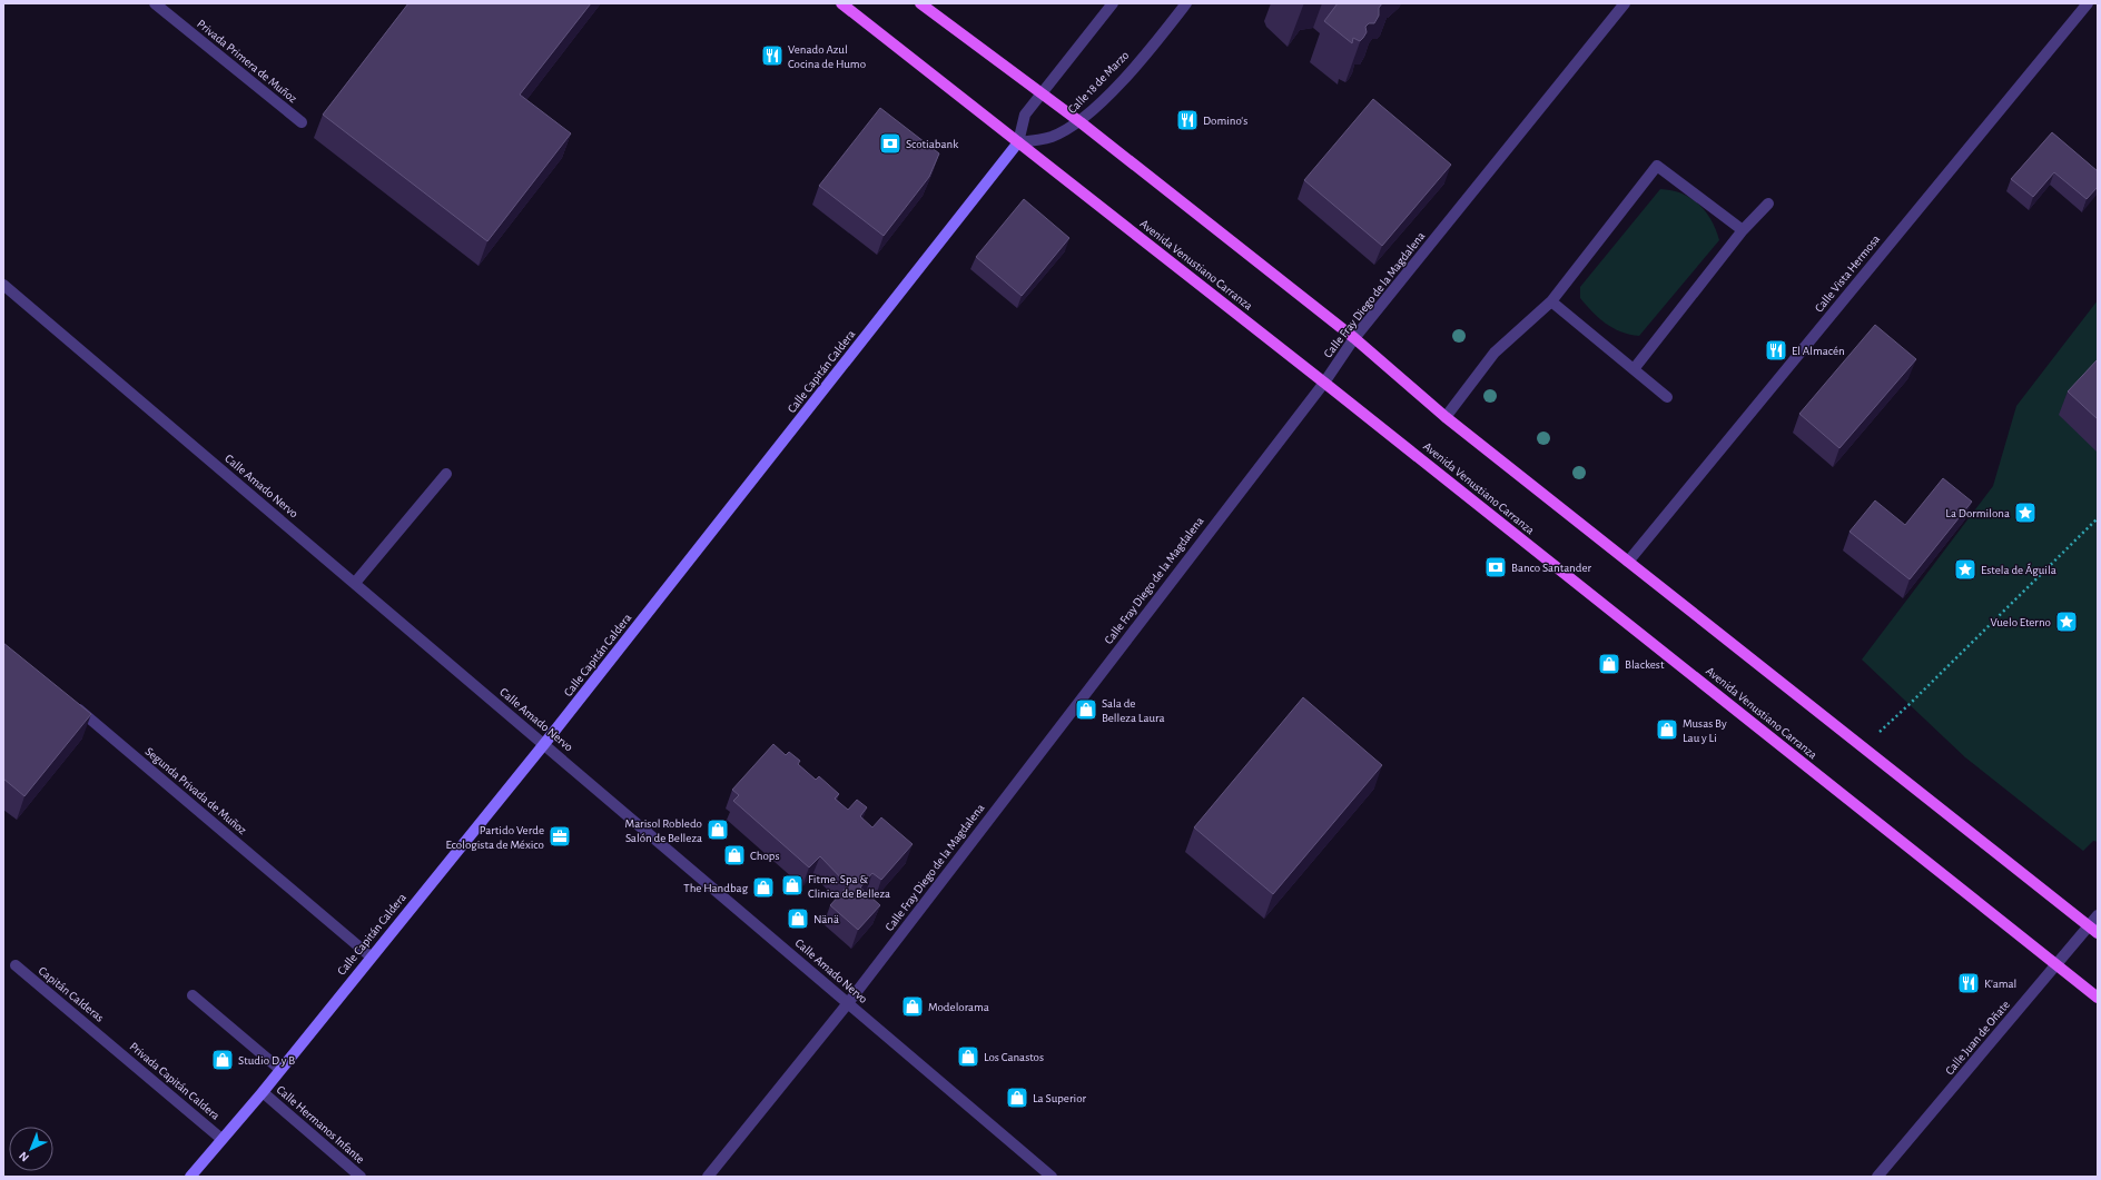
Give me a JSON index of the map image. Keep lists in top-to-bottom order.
{
  "streets": {
    "main road": ["Avenida Venustiano Carranza", "Calle Capitán Caldera"],
    "street": [
      "Privada Primera de Muñoz",
      "Calle 18 de Marzo",
      "Calle Vista Hermosa",
      "Calle Fray Diego de la Magdalena",
      "Calle Amado Nervo",
      "Segunda Privada de Muñoz",
      "Capitán Calderas",
      "Calle Juan de Oñate",
      "Privada Capitán Caldera",
      "Calle Hermanos Infante"
    ]
  },
  "crossings": [
    ["Calle 18 de Marzo", "Avenida Venustiano Carranza"],
    ["Calle 18 de Marzo", "Calle Capitán Caldera"],
    ["Avenida Venustiano Carranza", "Calle Fray Diego de la Magdalena"],
    ["Avenida Venustiano Carranza", "Calle Capitán Caldera"],
    ["Avenida Venustiano Carranza", "Calle Juan de Oñate"],
    ["Calle Fray Diego de la Magdalena", "Calle Amado Nervo"],
    ["Calle Capitán Caldera", "Calle Amado Nervo"],
    ["Calle Capitán Caldera", "Segunda Privada de Muñoz"],
    ["Calle Capitán Caldera", "Privada Capitán Caldera"],
    ["Calle Capitán Caldera", "Calle Hermanos Infante"],
    ["Capitán Calderas", "Privada Capitán Caldera"]
  ],
  "places": {
    "restaurant": [
      "Venado Azul Cocina de Humo",
      "Domino's",
      "El Almacén",
      "K'amal"
    ],
    "bank": ["Scotiabank", "Banco Santander"],
    "place": ["La Dormilona", "Estela de Águila", "Vuelo Eterno"],
    "shop": [
      "Blackest",
      "Sala de Belleza Laura",
      "Musas By Lau y Li",
      "Marisol Robledo Salón de Belleza",
      "Chops",
      "Fitme. Spa & Clinica de Belleza",
      "The Handbag",
      "Nänä",
      "Modelorama",
      "Los Canastos",
      "Studio D y B",
      "La Superior"
    ],
    "office": ["Partido Verde Ecologista de México"]
  },
  "north": "bottom left"
}
